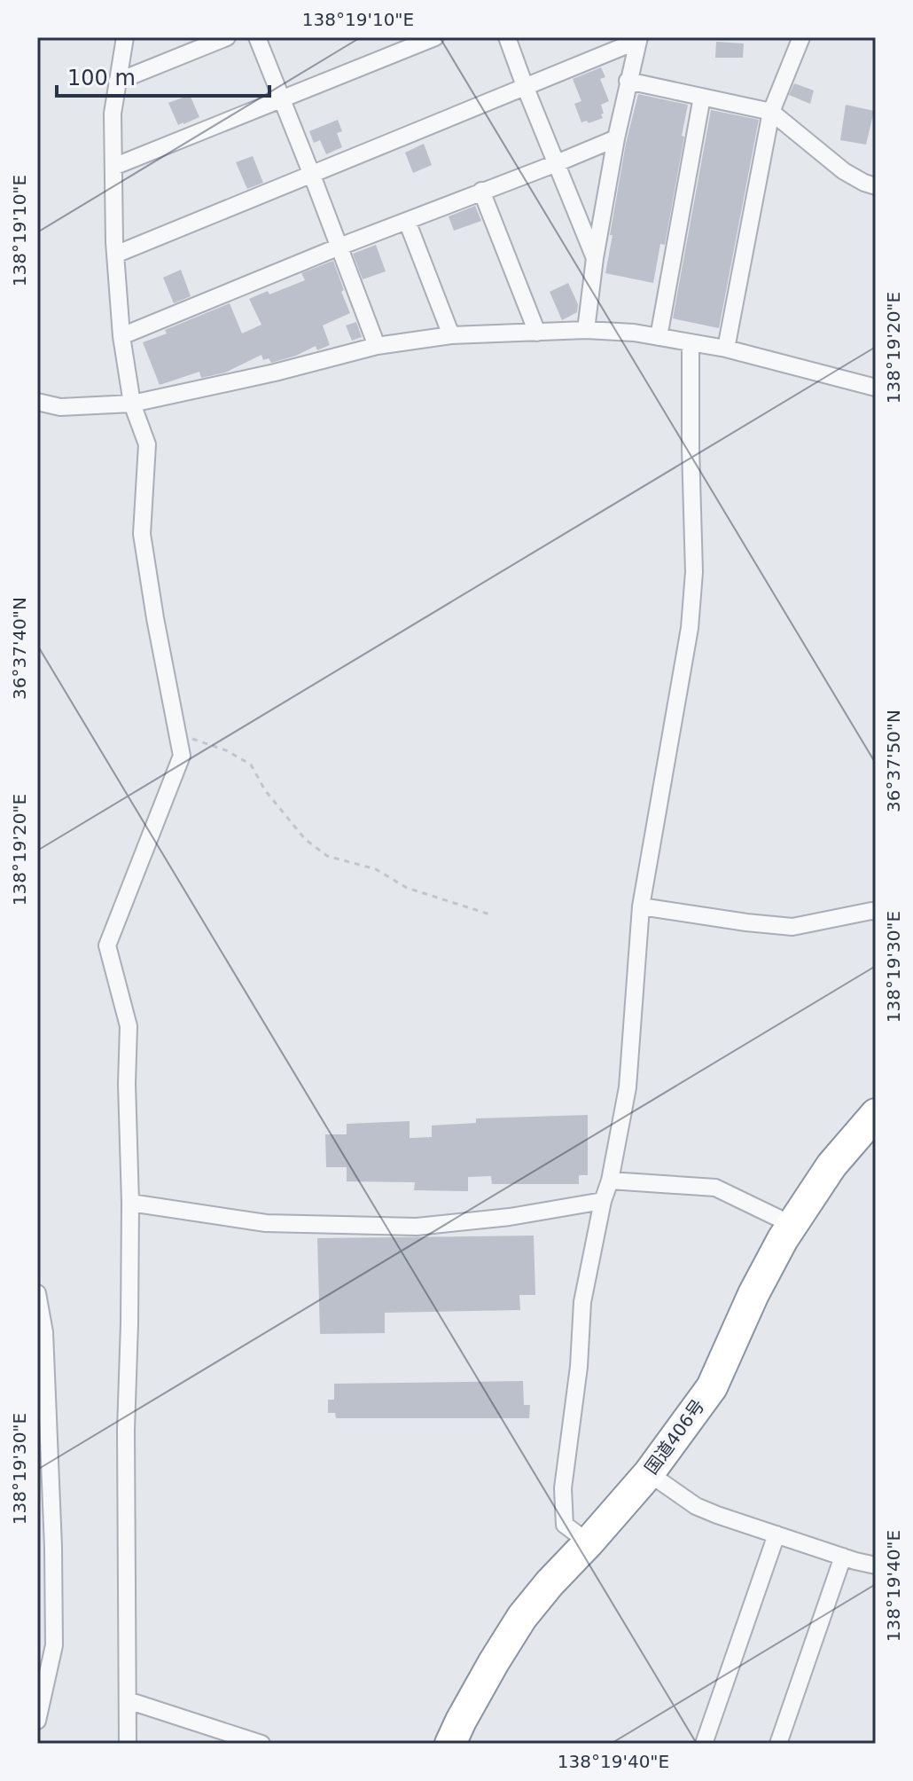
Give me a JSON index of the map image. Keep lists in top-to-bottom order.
{
  "streets": {
    "highway": ["国道406号"]
  },
  "scale_bar": "100 m",
  "coordinates": [
    "138°19'10\"E",
    "138°19'20\"E",
    "36°37'40\"N",
    "36°37'50\"N",
    "138°19'30\"E",
    "138°19'40\"E"
  ]
}
